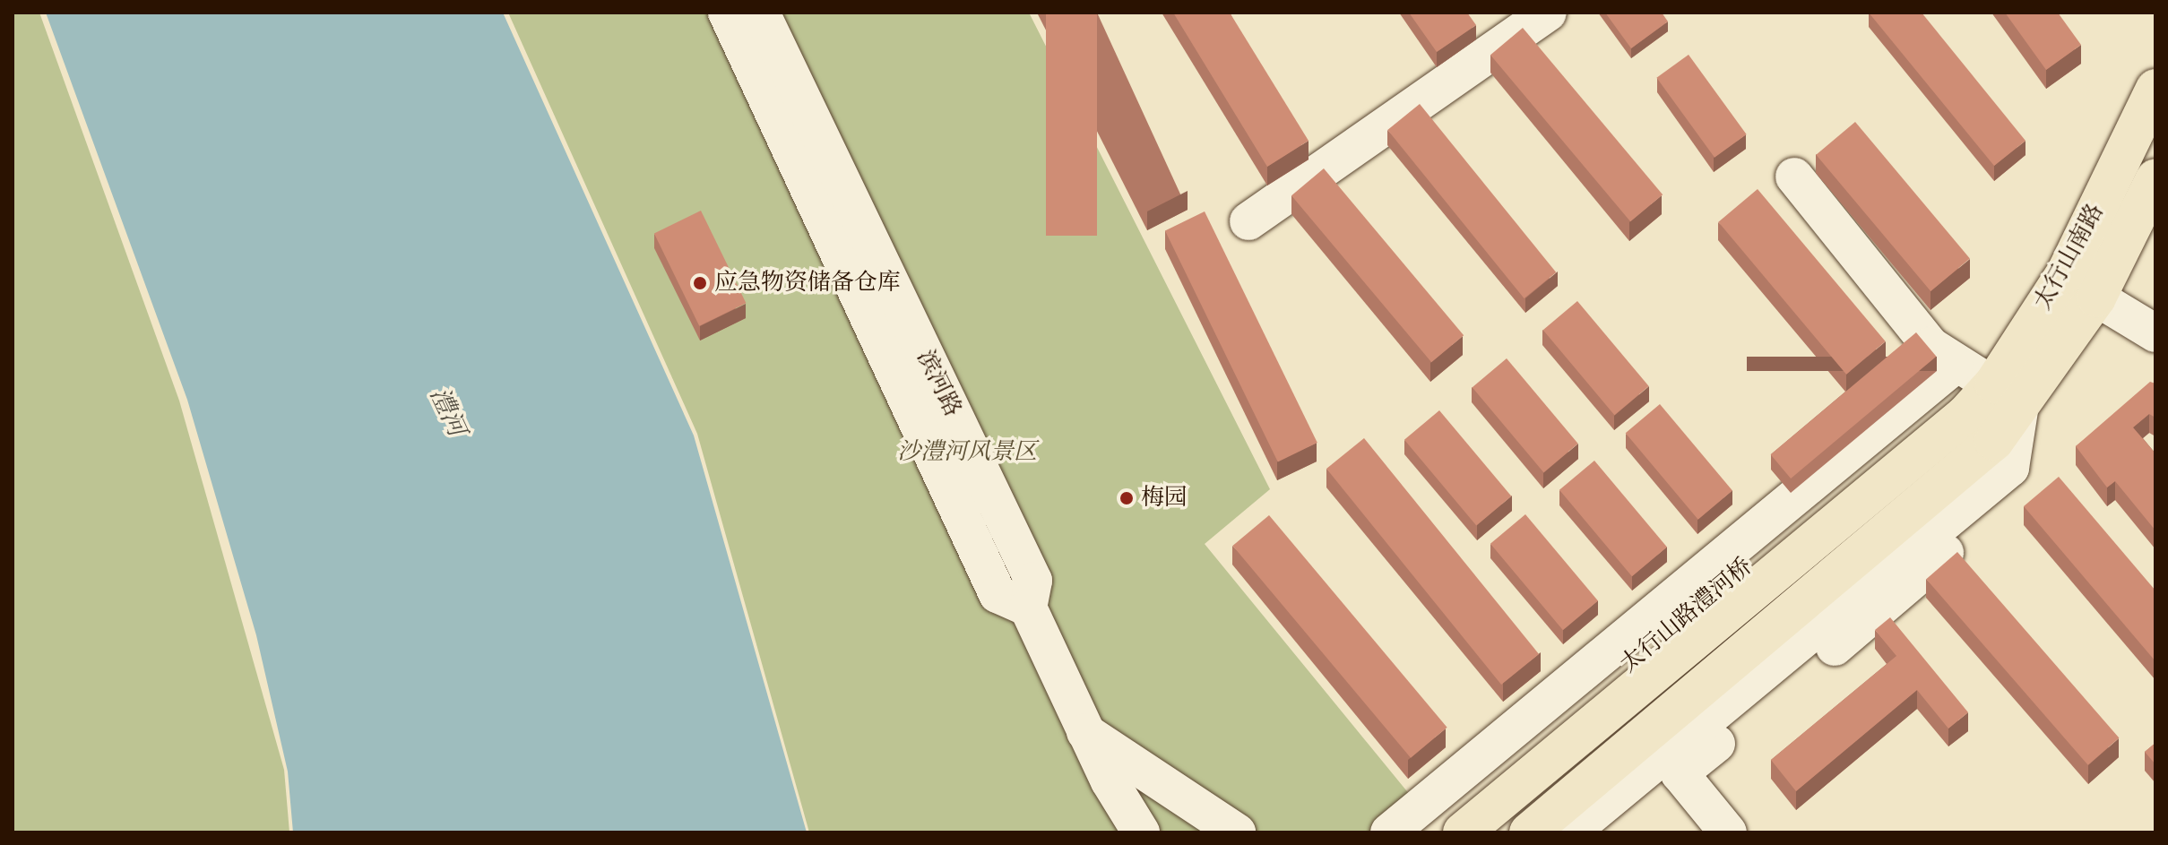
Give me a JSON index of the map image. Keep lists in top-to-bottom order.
{
  "streets": {
    "main road": ["太行山南路", "太行山路澧河桥"],
    "street": ["滨河路"]
  },
  "crossings": [
    ["太行山南路", "太行山路澧河桥"]
  ],
  "water": ["澧河"],
  "parks": ["沙澧河风景区"],
  "places": ["应急物资储备仓库", "梅园"]
}
